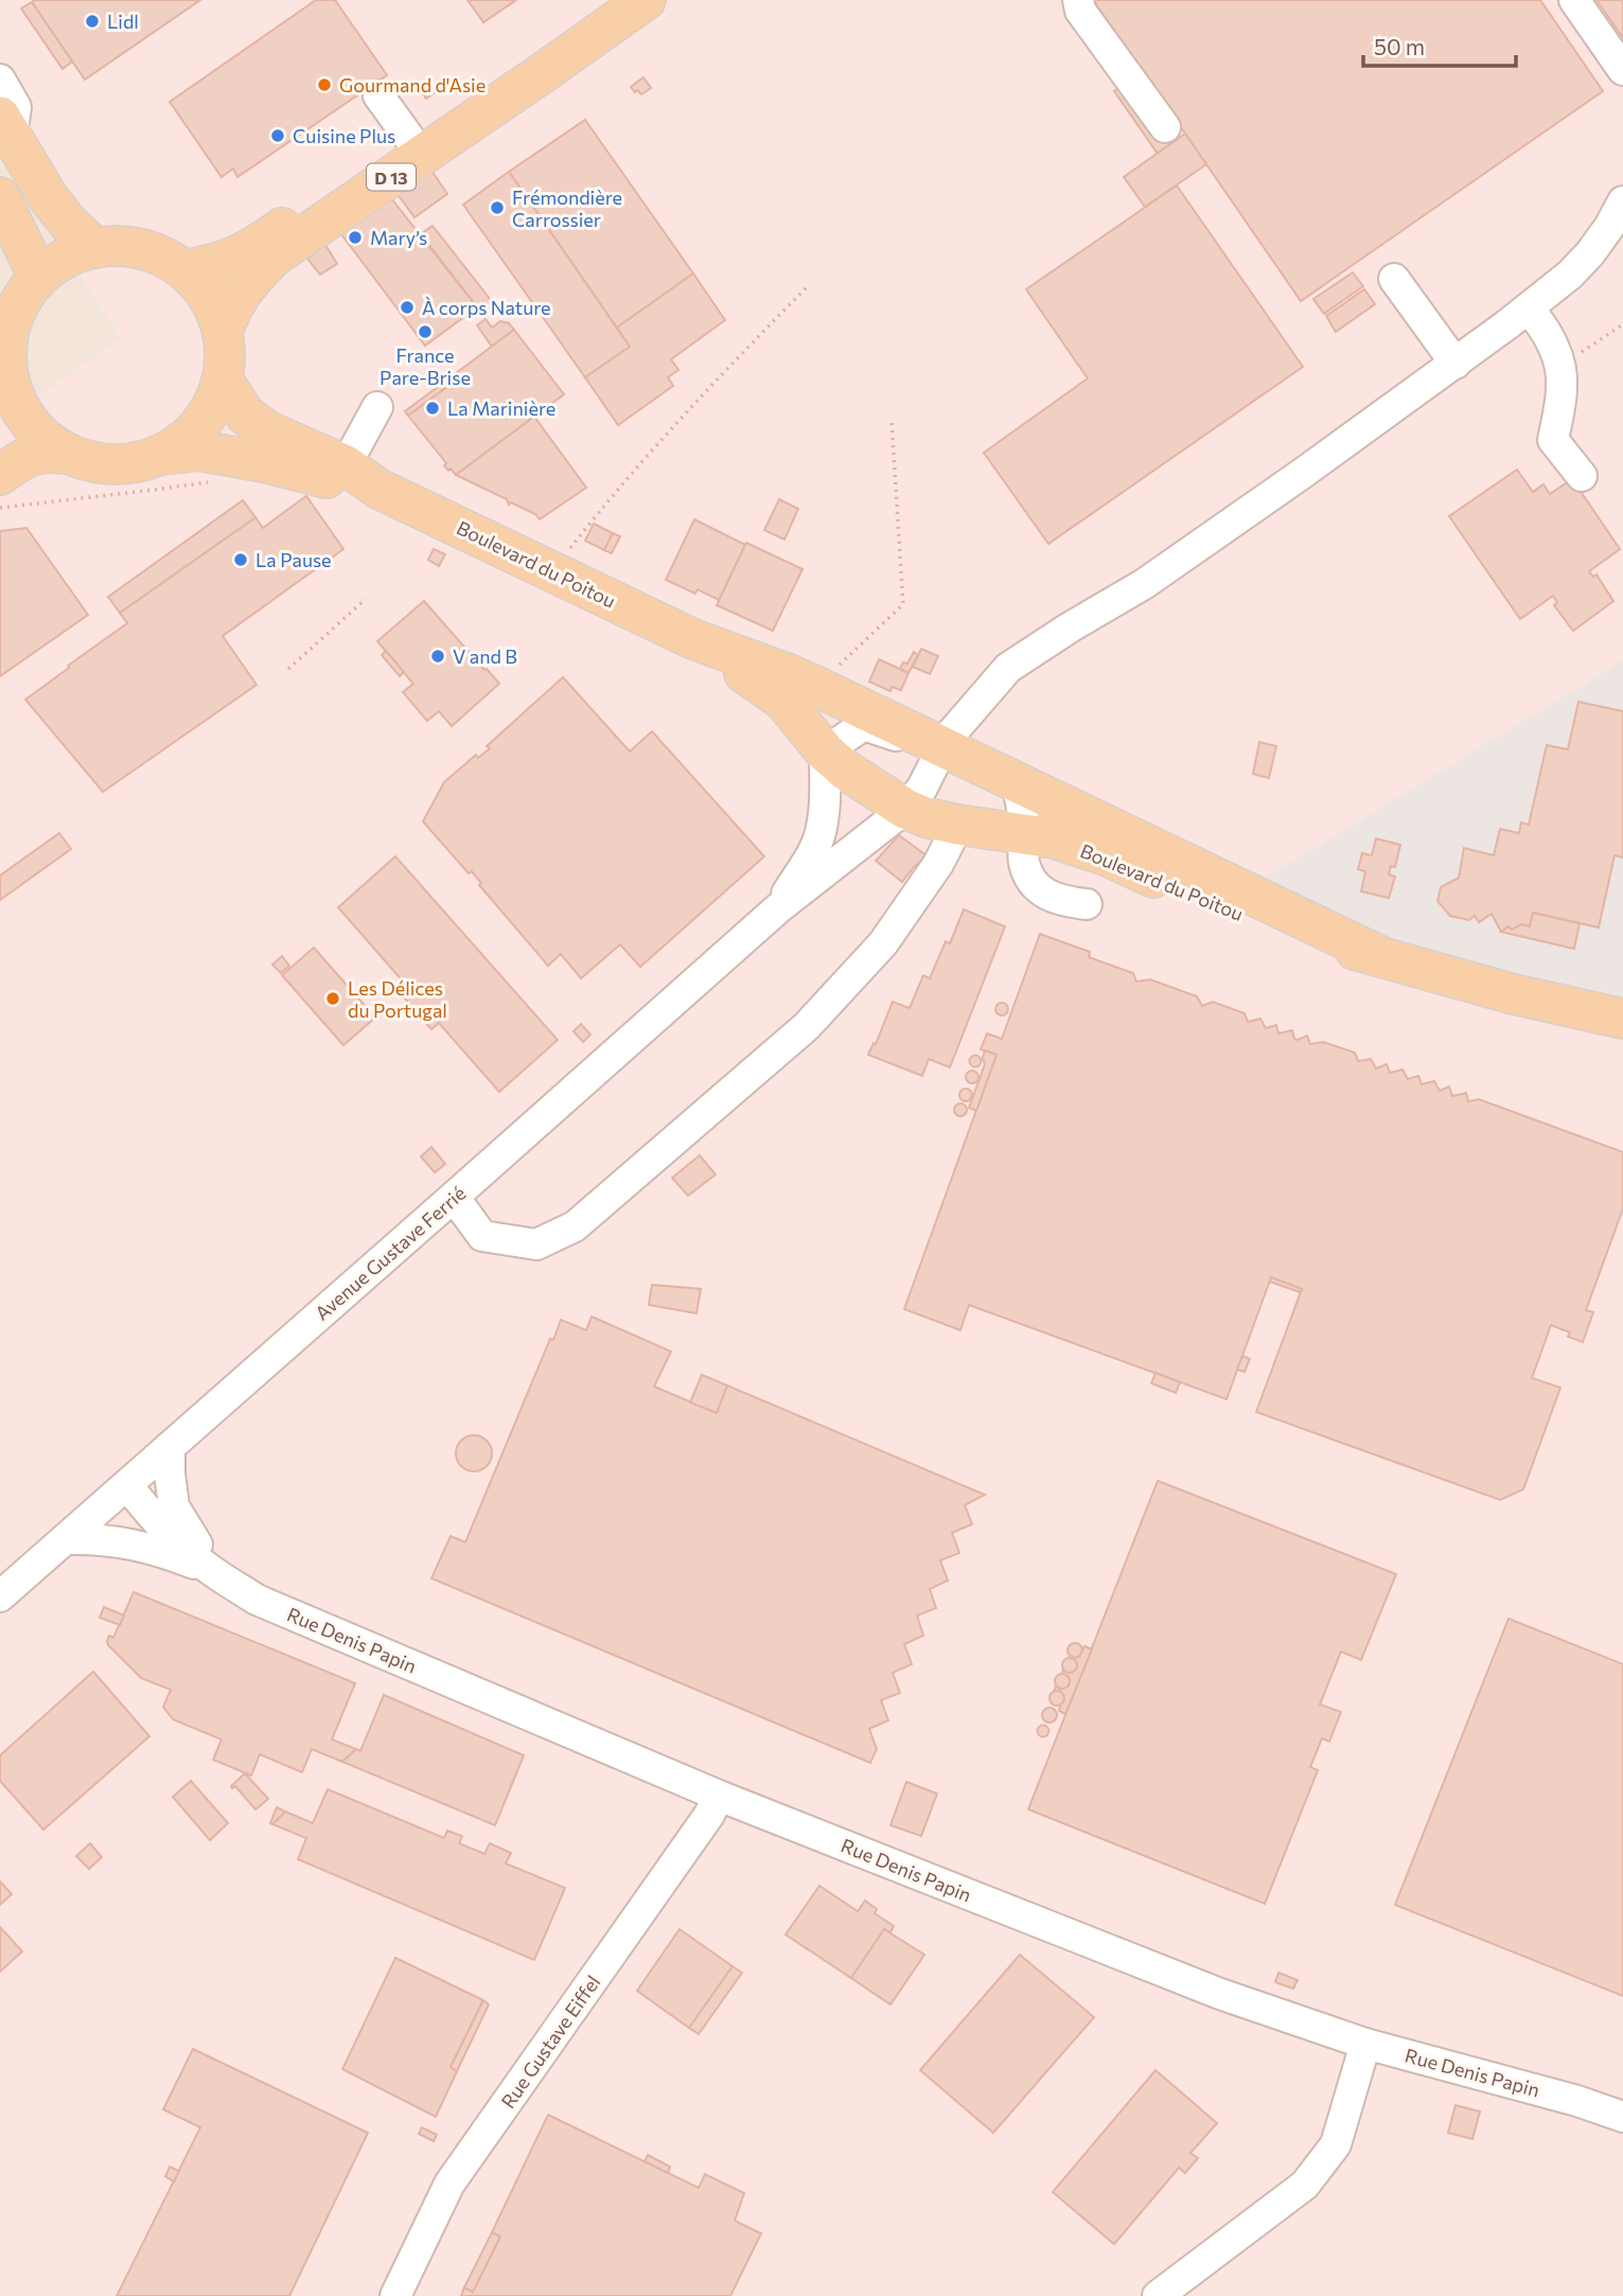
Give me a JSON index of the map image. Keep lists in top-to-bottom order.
{
  "streets": {
    "main road": ["D 13", "Boulevard du Poitou"],
    "street": ["Avenue Gustave Ferrié", "Rue Denis Papin", "Rue Gustave Eiffel"]
  },
  "crossings": [
    ["D 13", "Boulevard du Poitou"],
    ["Boulevard du Poitou", "Avenue Gustave Ferrié"],
    ["Avenue Gustave Ferrié", "Rue Denis Papin"],
    ["Rue Denis Papin", "Rue Gustave Eiffel"]
  ],
  "places": [
    "Lidl",
    "Gourmand d'Asie",
    "Cuisine Plus",
    "Frémondière Carrossier",
    "Mary’s",
    "À corps Nature",
    "France Pare-Brise",
    "La Marinière",
    "La Pause",
    "V and B",
    "Les Délices du Portugal"
  ],
  "scale_bar": "50 m"
}
